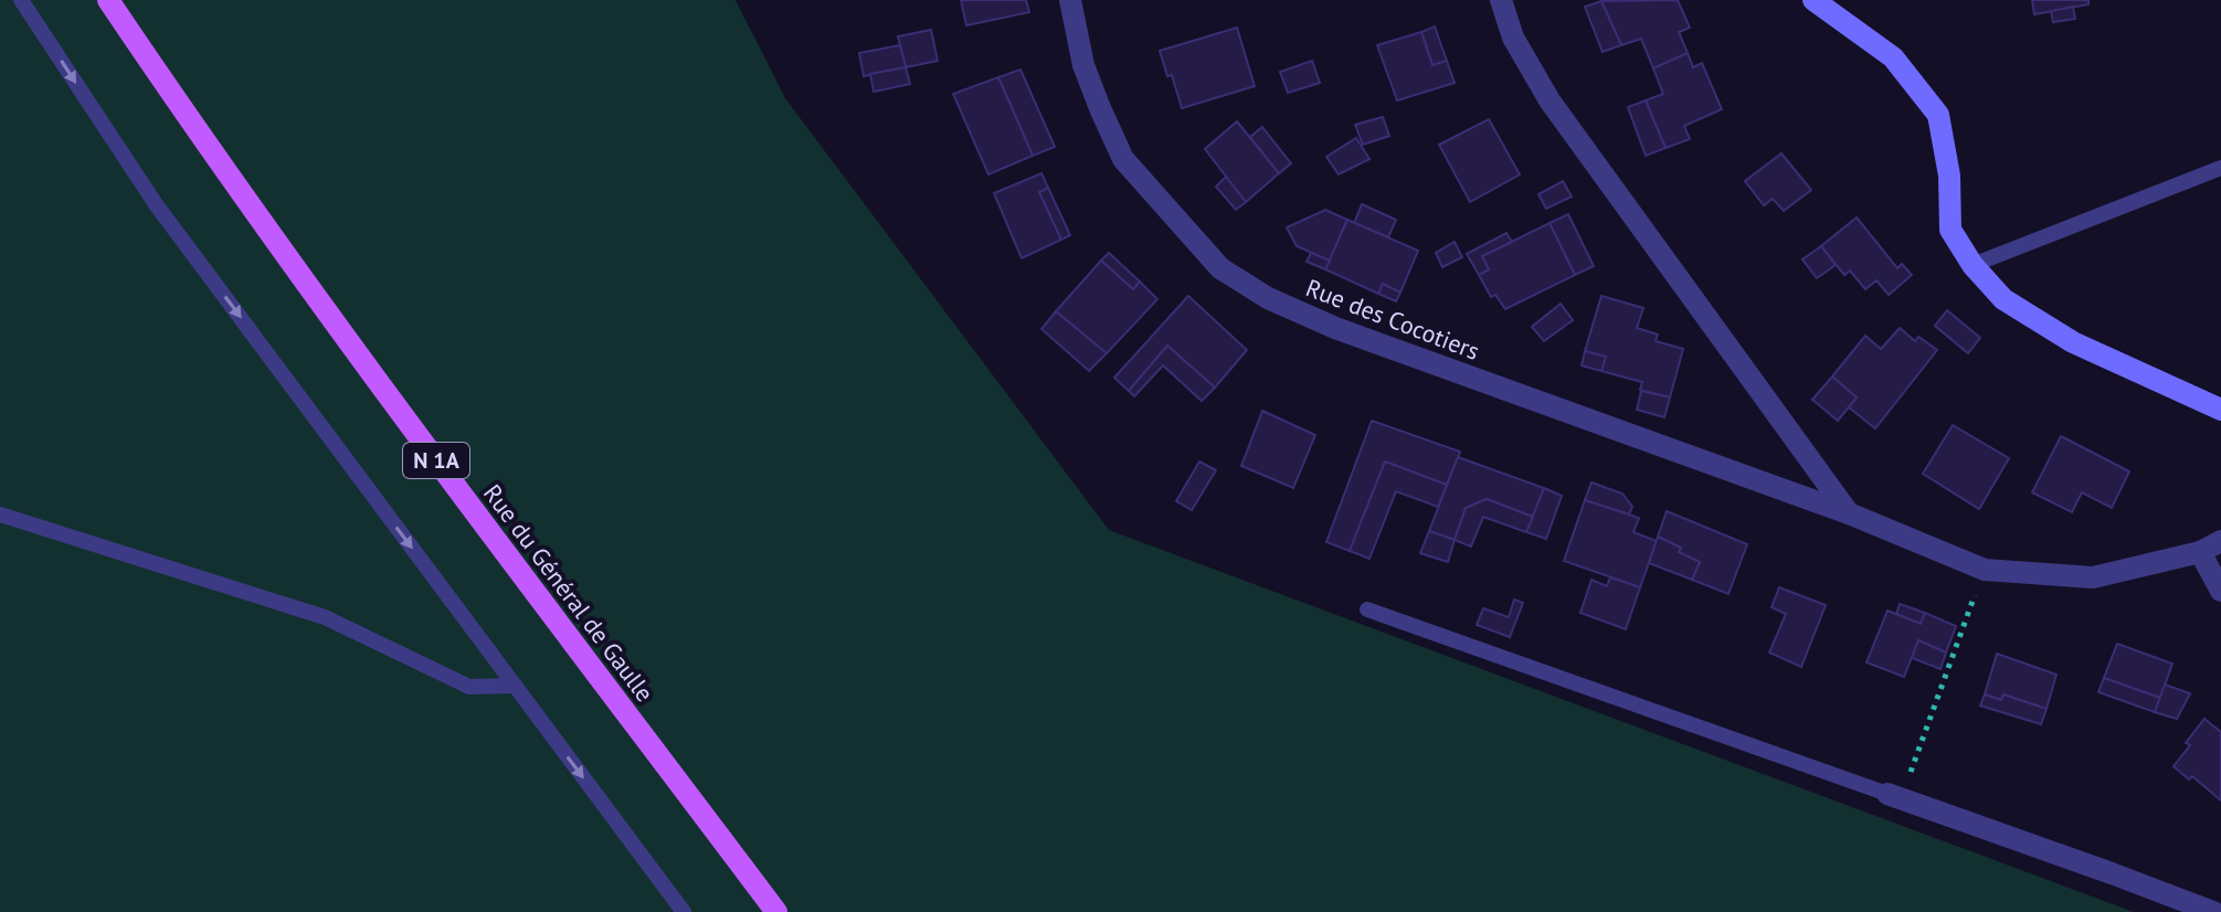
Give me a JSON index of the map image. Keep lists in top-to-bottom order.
{
  "streets": {
    "main road": ["N 1A", "Rue du Général de Gaulle"],
    "street": ["Rue des Cocotiers"]
  }
}
